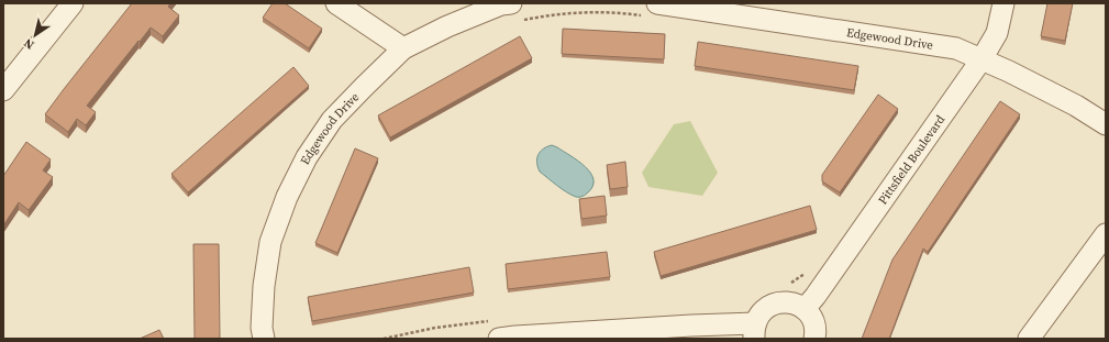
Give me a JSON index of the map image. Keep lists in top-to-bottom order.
{
  "streets": {
    "street": ["Edgewood Drive", "Pittsfield Boulevard"]
  },
  "crossings": [
    ["Edgewood Drive", "Pittsfield Boulevard"]
  ],
  "north": "bottom left"
}
